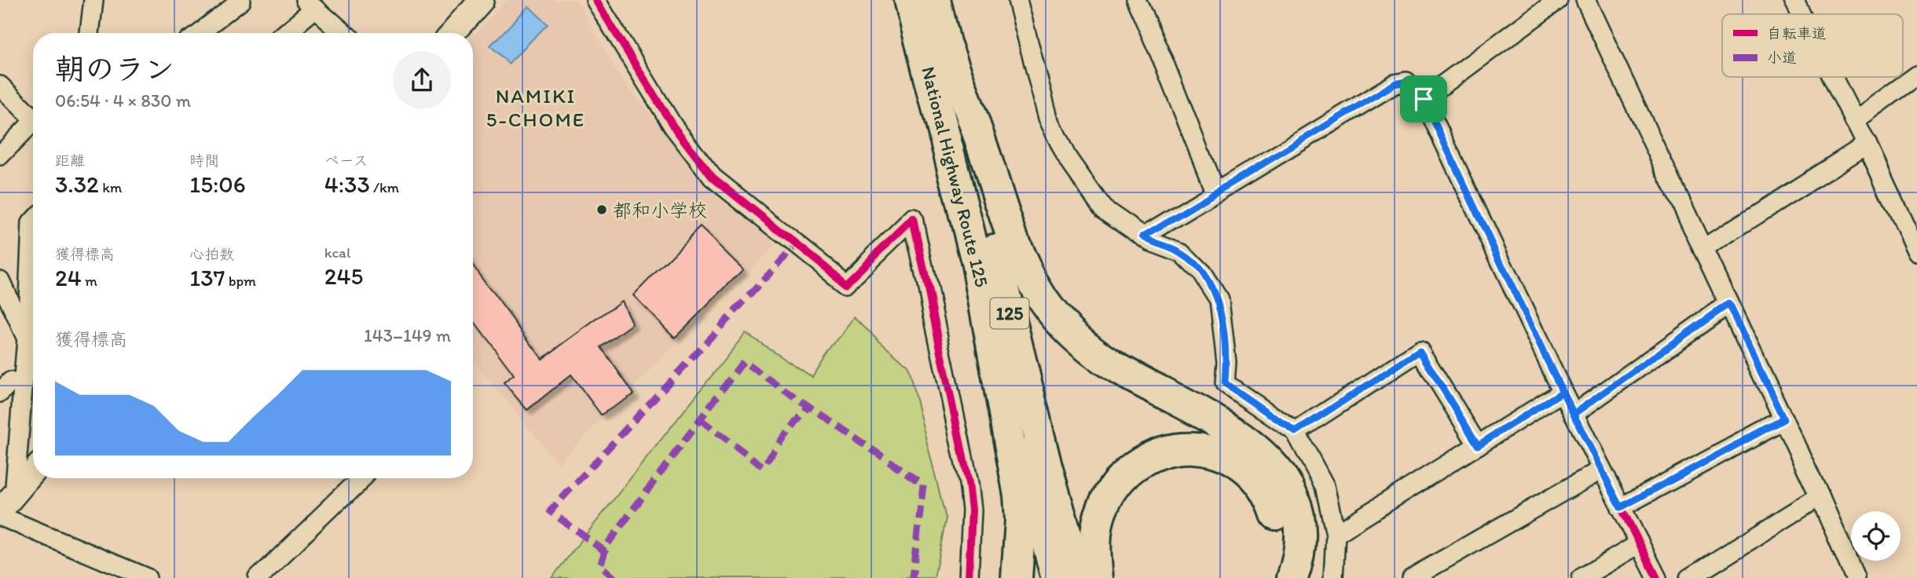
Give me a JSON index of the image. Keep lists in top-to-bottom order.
{
  "streets": {
    "highway": ["National Highway Route 125", "125"]
  },
  "districts": ["NAMIKI 5-CHOME"],
  "places": ["都和小学校"],
  "legend": ["自転車道", "小道"],
  "page": {
    "heading": ["朝のラン", "06:54 · 4 × 830 m"],
    "stats": [
      ["距離", "3.32 km"],
      ["時間", "15:06"],
      ["ペース", "4:33 /km"],
      ["獲得標高", "24 m"],
      ["心拍数", "137 bpm"],
      ["kcal", "245"]
    ],
    "chart": ["獲得標高", "143–149 m"]
  }
}
